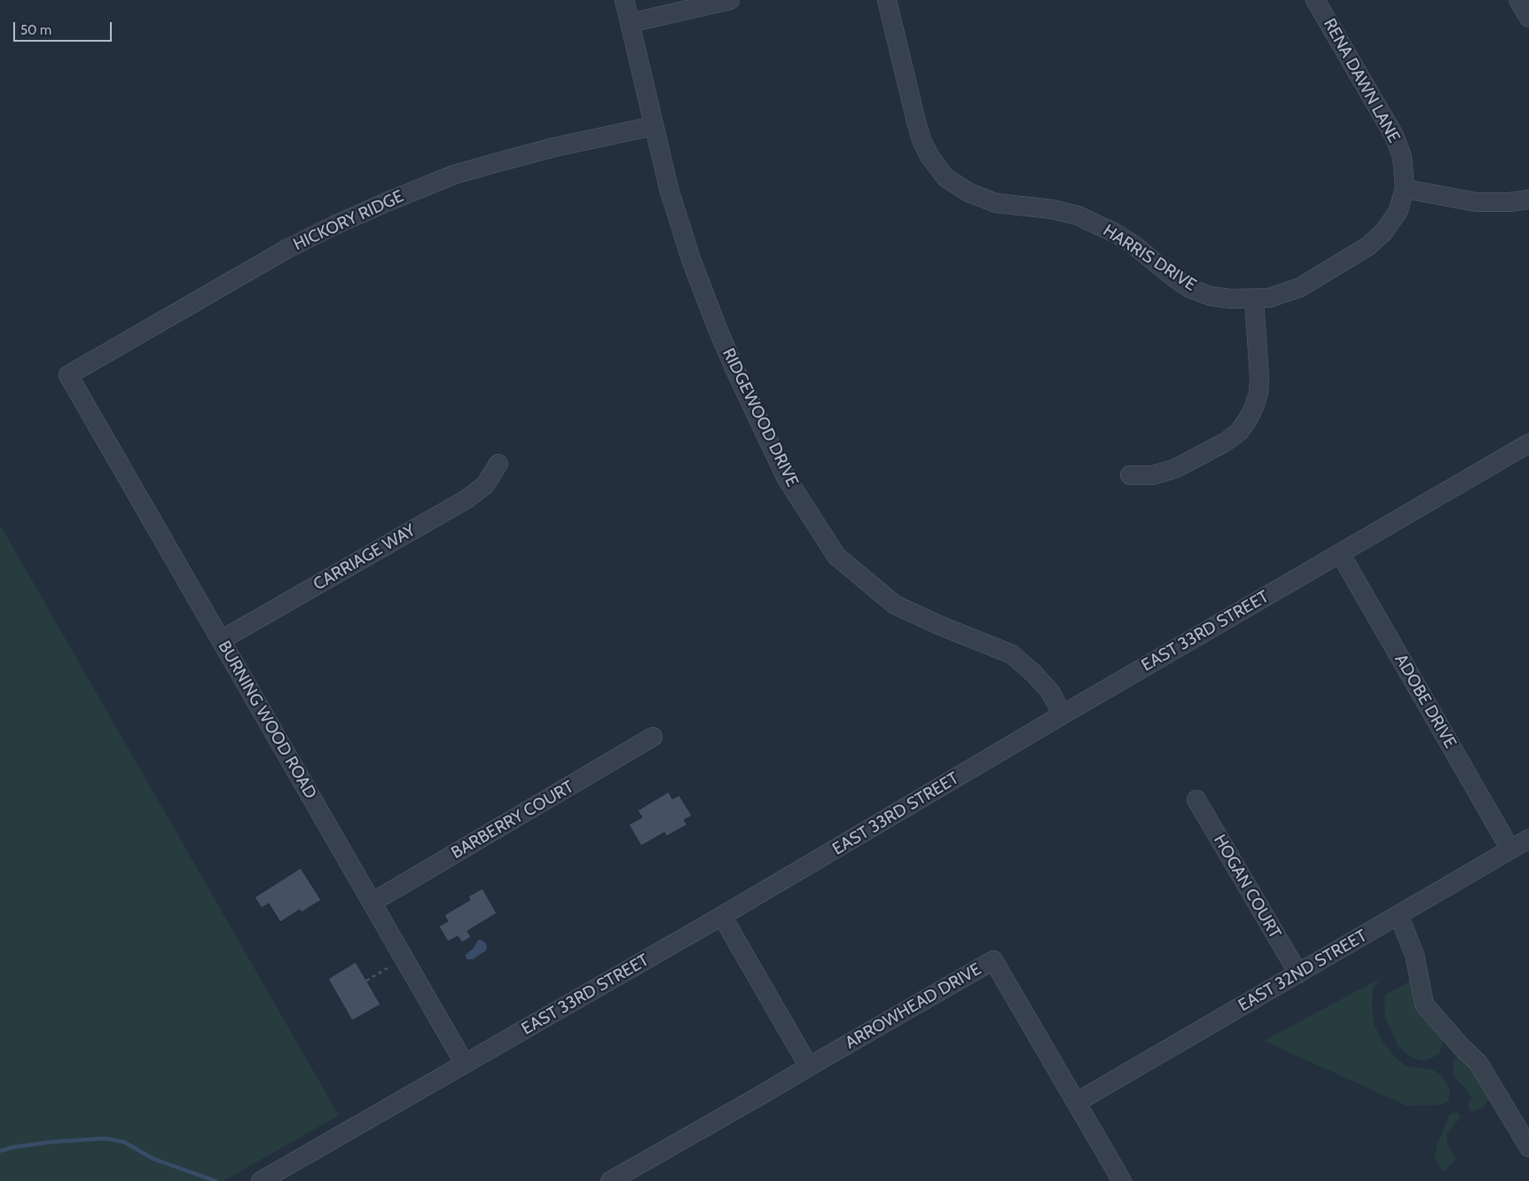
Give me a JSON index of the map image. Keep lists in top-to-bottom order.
{
  "streets": {
    "street": [
      "RENA DAWN LANE",
      "HICKORY RIDGE",
      "HARRIS DRIVE",
      "RIDGEWOOD DRIVE",
      "CARRIAGE WAY",
      "EAST 33RD STREET",
      "ADOBE DRIVE",
      "BURNING WOOD ROAD",
      "BARBERRY COURT",
      "HOGAN COURT",
      "EAST 32ND STREET",
      "ARROWHEAD DRIVE"
    ]
  },
  "crossings": [
    ["RENA DAWN LANE", "HARRIS DRIVE"],
    ["HICKORY RIDGE", "RIDGEWOOD DRIVE"],
    ["HICKORY RIDGE", "BURNING WOOD ROAD"],
    ["RIDGEWOOD DRIVE", "EAST 33RD STREET"],
    ["CARRIAGE WAY", "BURNING WOOD ROAD"],
    ["EAST 33RD STREET", "ADOBE DRIVE"],
    ["EAST 33RD STREET", "BURNING WOOD ROAD"],
    ["ADOBE DRIVE", "EAST 32ND STREET"],
    ["BURNING WOOD ROAD", "BARBERRY COURT"],
    ["HOGAN COURT", "EAST 32ND STREET"],
    ["EAST 32ND STREET", "ARROWHEAD DRIVE"]
  ],
  "scale_bar": "50 m"
}
